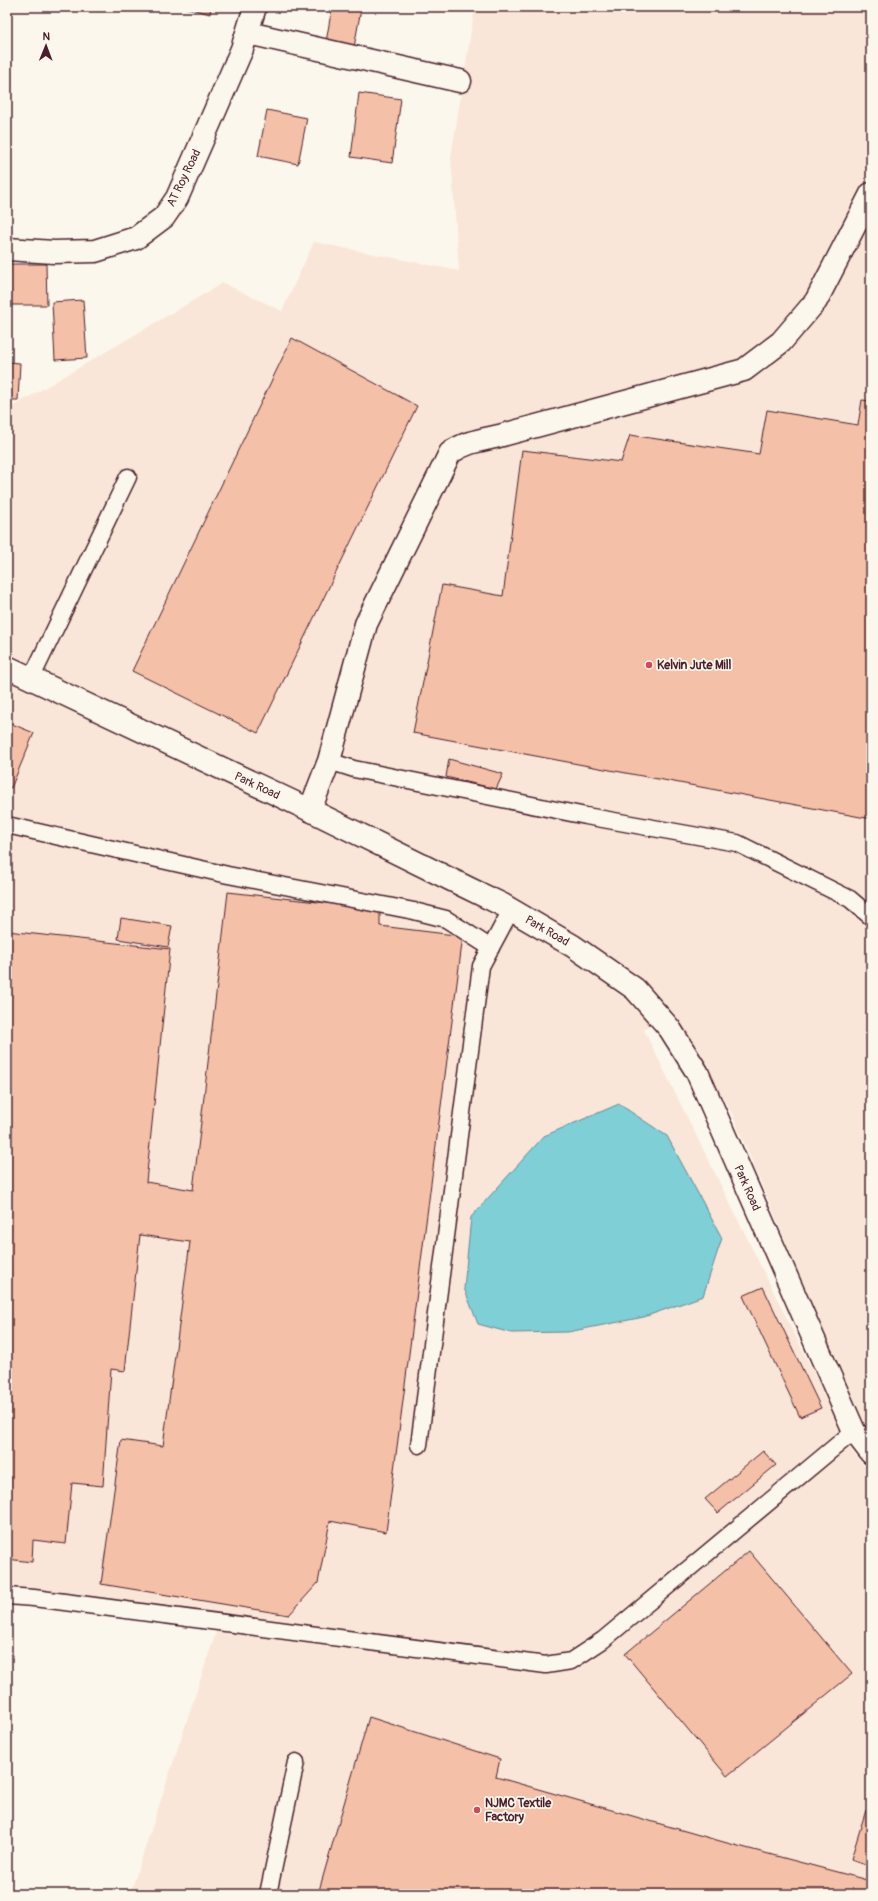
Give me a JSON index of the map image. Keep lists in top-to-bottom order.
{
  "streets": {
    "street": ["AT Roy Road", "Park Road"]
  },
  "places": ["Kelvin Jute Mill", "NJMC Textile Factory"],
  "north": "top"
}
